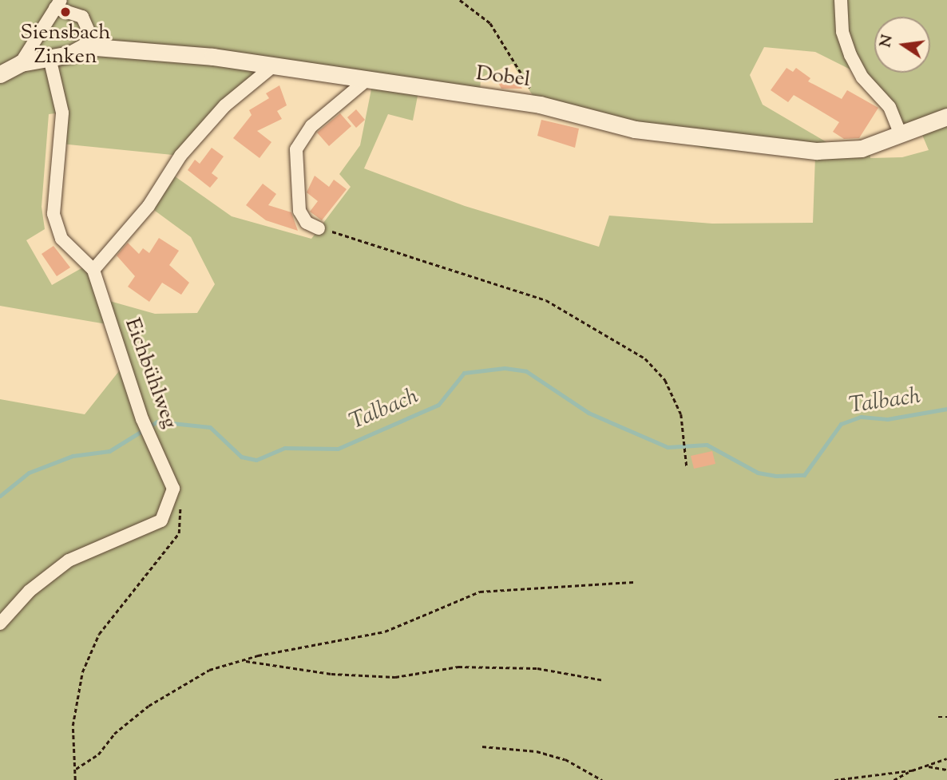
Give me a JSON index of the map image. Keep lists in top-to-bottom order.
{
  "streets": {
    "street": ["Dobel", "Eichbühlweg"]
  },
  "crossings": [
    ["Dobel", "Eichbühlweg"]
  ],
  "water": ["Talbach"],
  "places": ["Siensbach Zinken"],
  "north": "left"
}
